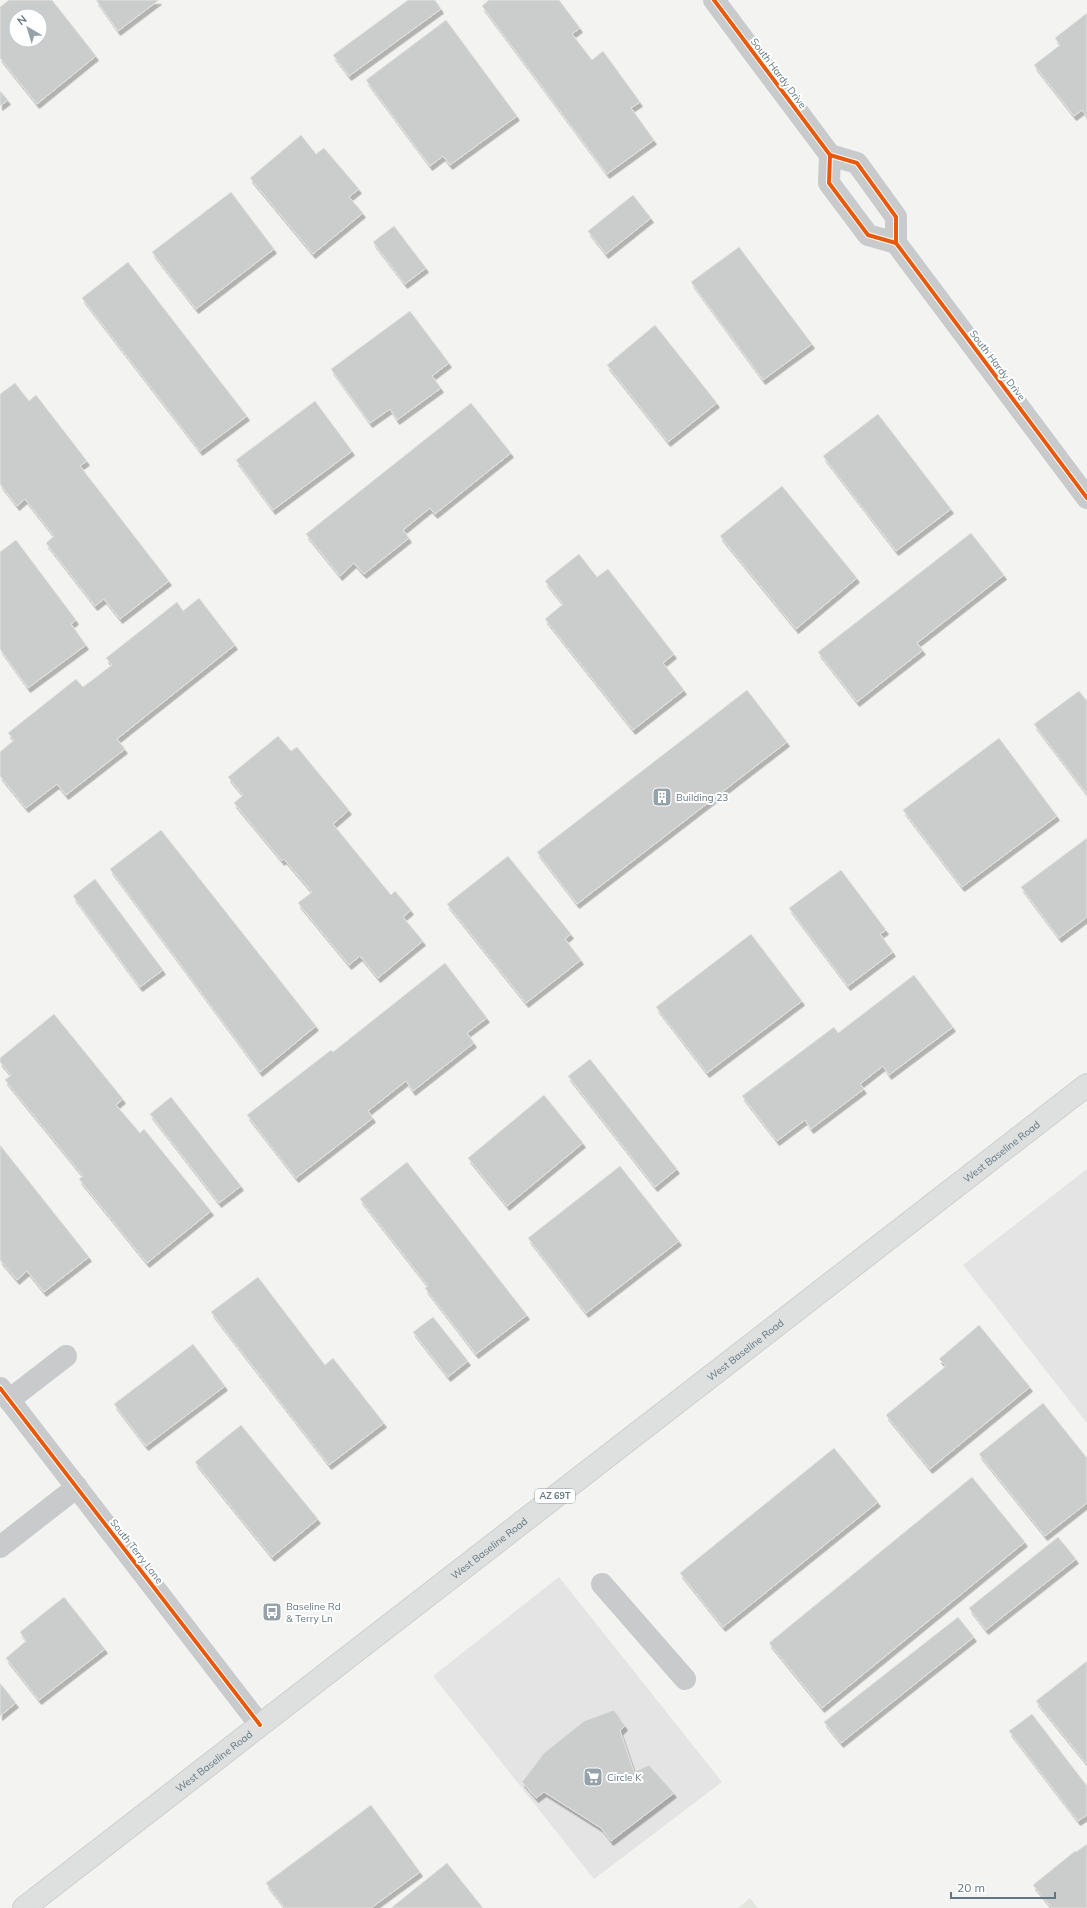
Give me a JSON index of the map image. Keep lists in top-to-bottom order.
{
  "streets": {
    "main road": ["West Baseline Road", "AZ 69T"],
    "street": ["South Hardy Drive", "South Terry Lane"]
  },
  "crossings": [
    ["West Baseline Road", "South Terry Lane"]
  ],
  "places": {
    "building": ["Building 23"],
    "bus stop": ["Baseline Rd & Terry Ln"],
    "supermarket": ["Circle K"]
  },
  "scale_bar": "20 m",
  "north": "top left"
}
